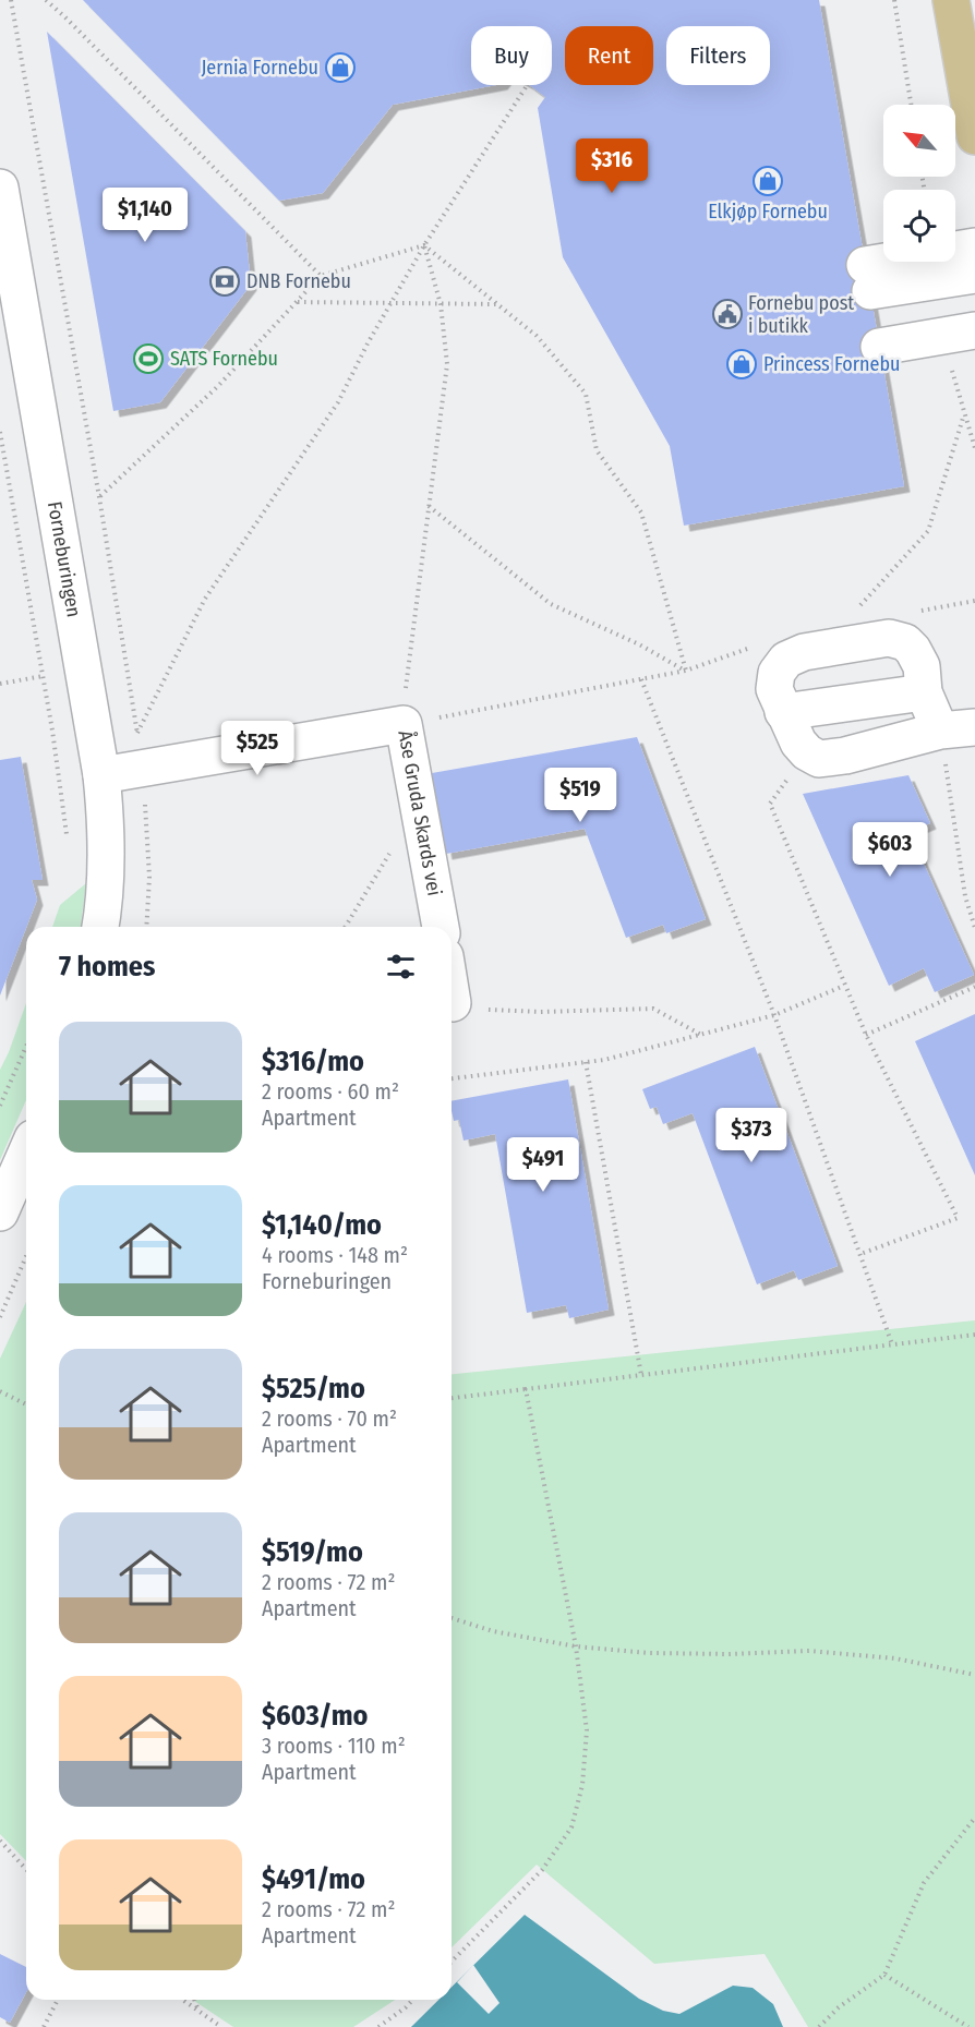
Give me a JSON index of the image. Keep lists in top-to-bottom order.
{
  "streets": {
    "street": ["Forneburingen", "Åse Gruda Skards vei"]
  },
  "crossings": [
    ["Forneburingen", "Åse Gruda Skards vei"]
  ],
  "places": {
    "shop": ["Jernia Fornebu", "Elkjøp Fornebu", "Princess Fornebu"],
    "bank": ["DNB Fornebu"],
    "public building": ["Fornebu post i butikk"],
    "sports": ["SATS Fornebu"]
  },
  "north": "top left",
  "page": {
    "chip": ["Buy", "Rent", "Filters"],
    "price": [
      "$316",
      "$1,140",
      "$525",
      "$519",
      "$603",
      "$373",
      "$491"
    ],
    "heading": "7 homes",
    "list": [
      {
        "name": "$316/mo",
        "note": "2 rooms · 60 m² · Apartment"
      },
      {
        "name": "$1,140/mo",
        "note": "4 rooms · 148 m² · Forneburingen"
      },
      {
        "name": "$525/mo",
        "note": "2 rooms · 70 m² · Apartment"
      },
      {
        "name": "$519/mo",
        "note": "2 rooms · 72 m² · Apartment"
      },
      {
        "name": "$603/mo",
        "note": "3 rooms · 110 m² · Apartment"
      },
      {
        "name": "$491/mo",
        "note": "2 rooms · 72 m² · Apartment"
      }
    ]
  }
}
